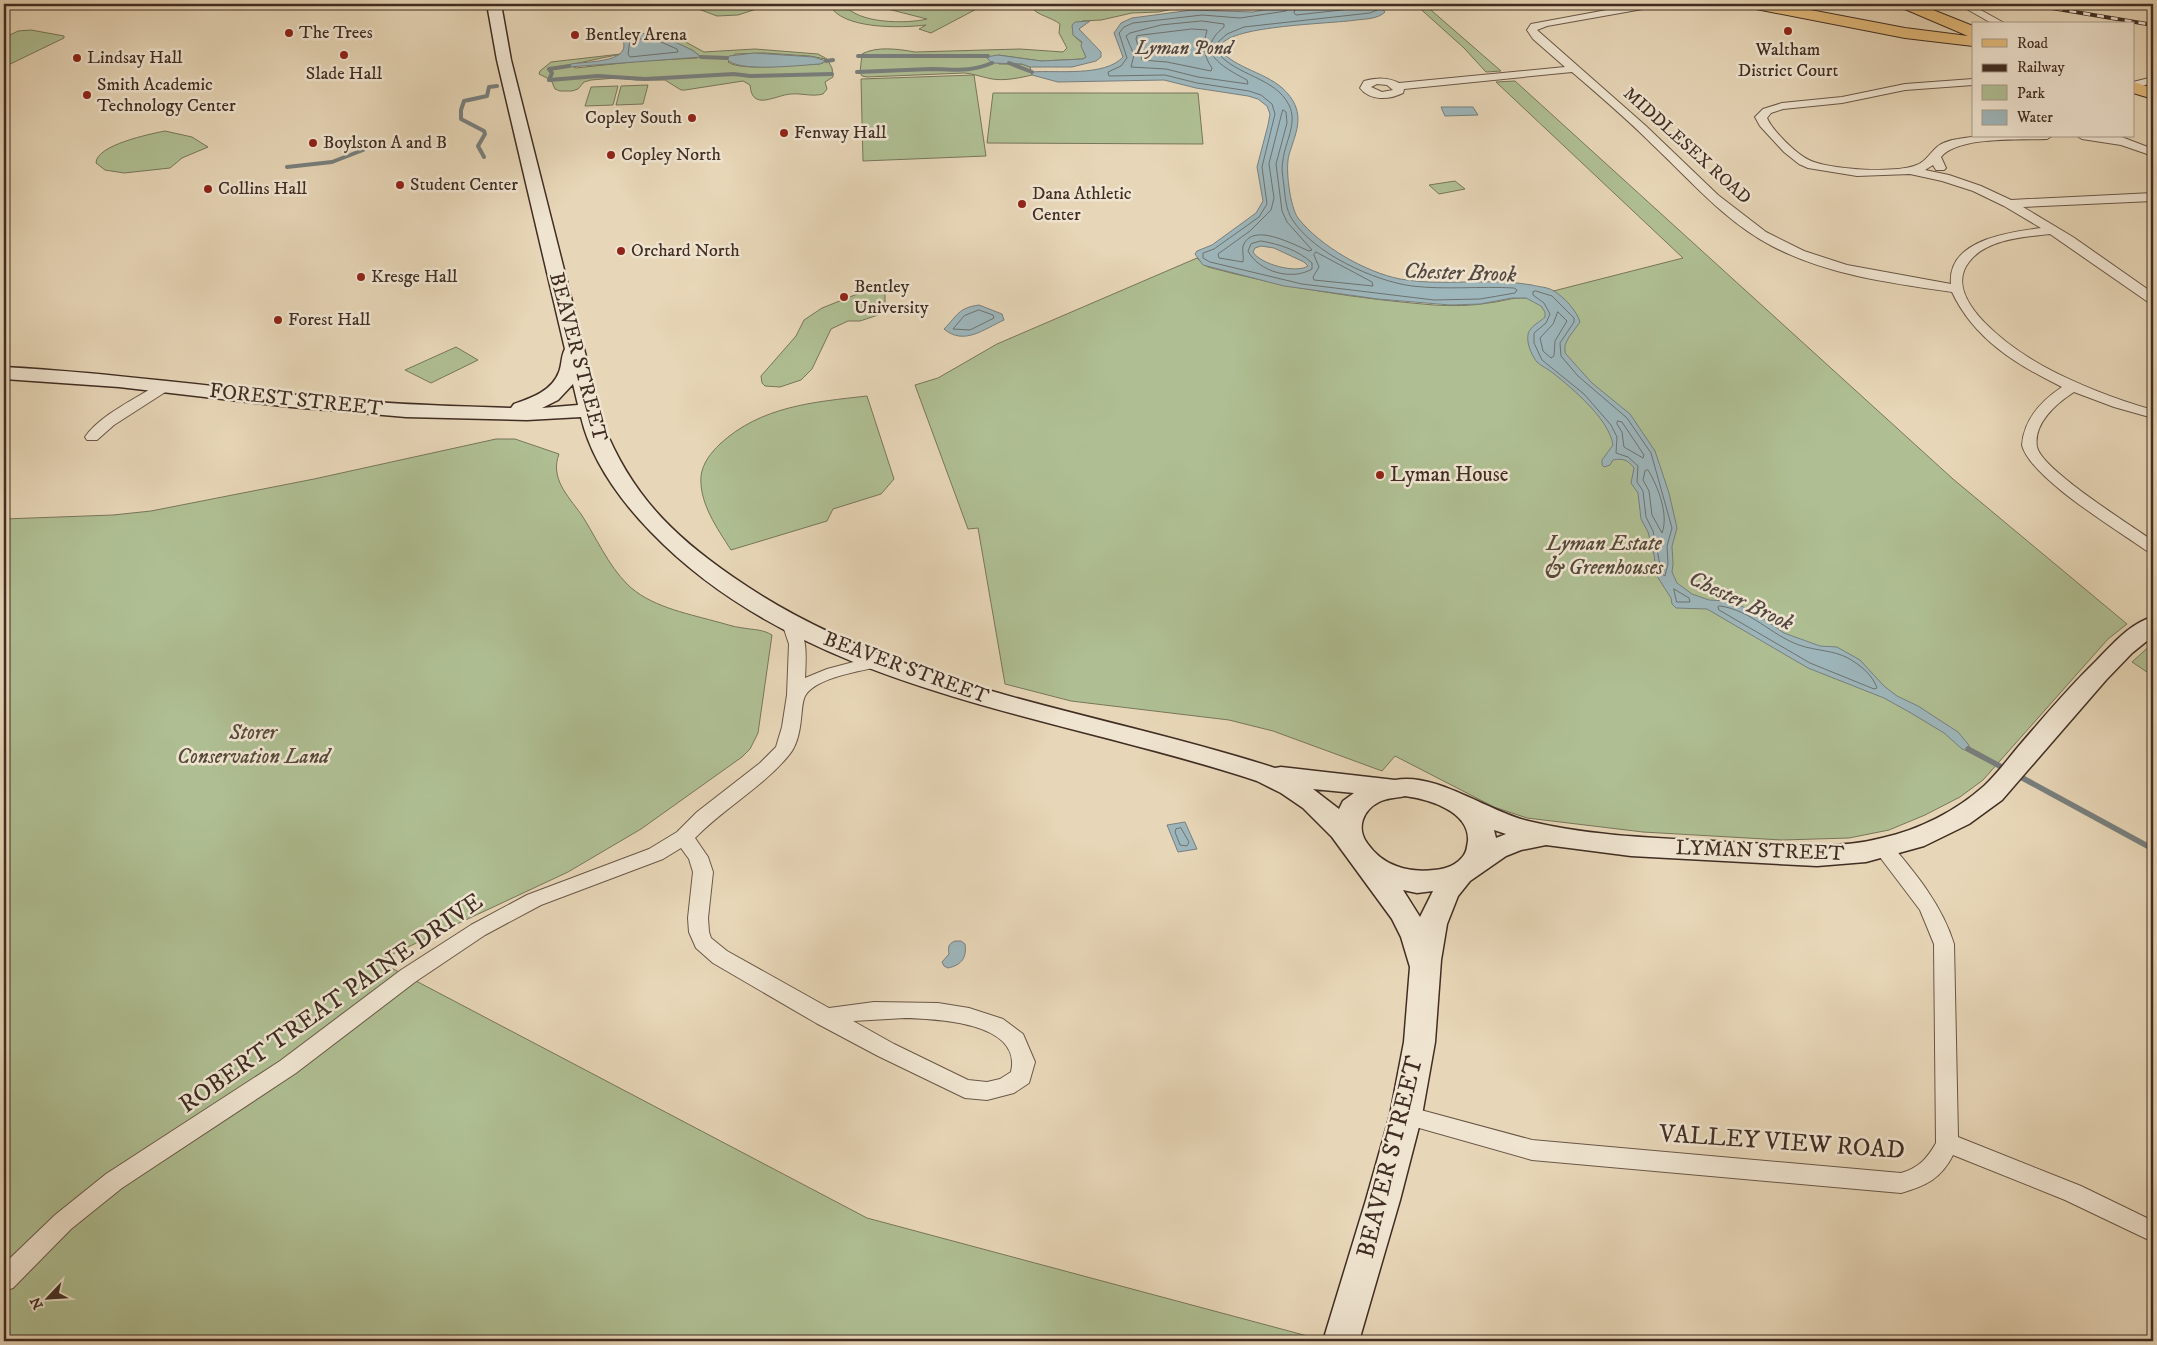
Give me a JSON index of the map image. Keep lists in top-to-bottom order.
{
  "streets": {
    "main road": ["BEAVER STREET", "FOREST STREET", "LYMAN STREET"],
    "street": ["MIDDLESEX ROAD", "ROBERT TREAT PAINE DRIVE", "VALLEY VIEW ROAD"]
  },
  "crossings": [
    ["BEAVER STREET", "FOREST STREET"],
    ["BEAVER STREET", "LYMAN STREET"],
    ["BEAVER STREET", "ROBERT TREAT PAINE DRIVE"],
    ["BEAVER STREET", "VALLEY VIEW ROAD"],
    ["LYMAN STREET", "VALLEY VIEW ROAD"]
  ],
  "water": ["Lyman Pond", "Chester Brook"],
  "parks": ["Lyman Estate & Greenhouses", "Storer Conservation Land"],
  "places": [
    "Waltham District Court",
    "The Trees",
    "Bentley Arena",
    "Slade Hall",
    "Lindsay Hall",
    "Smith Academic Technology Center",
    "Copley South",
    "Fenway Hall",
    "Boylston A and B",
    "Copley North",
    "Student Center",
    "Collins Hall",
    "Dana Athletic Center",
    "Orchard North",
    "Kresge Hall",
    "Bentley University",
    "Forest Hall",
    "Lyman House"
  ],
  "legend": [
    "Road",
    "Railway",
    "Park",
    "Water"
  ],
  "north": "bottom left"
}
